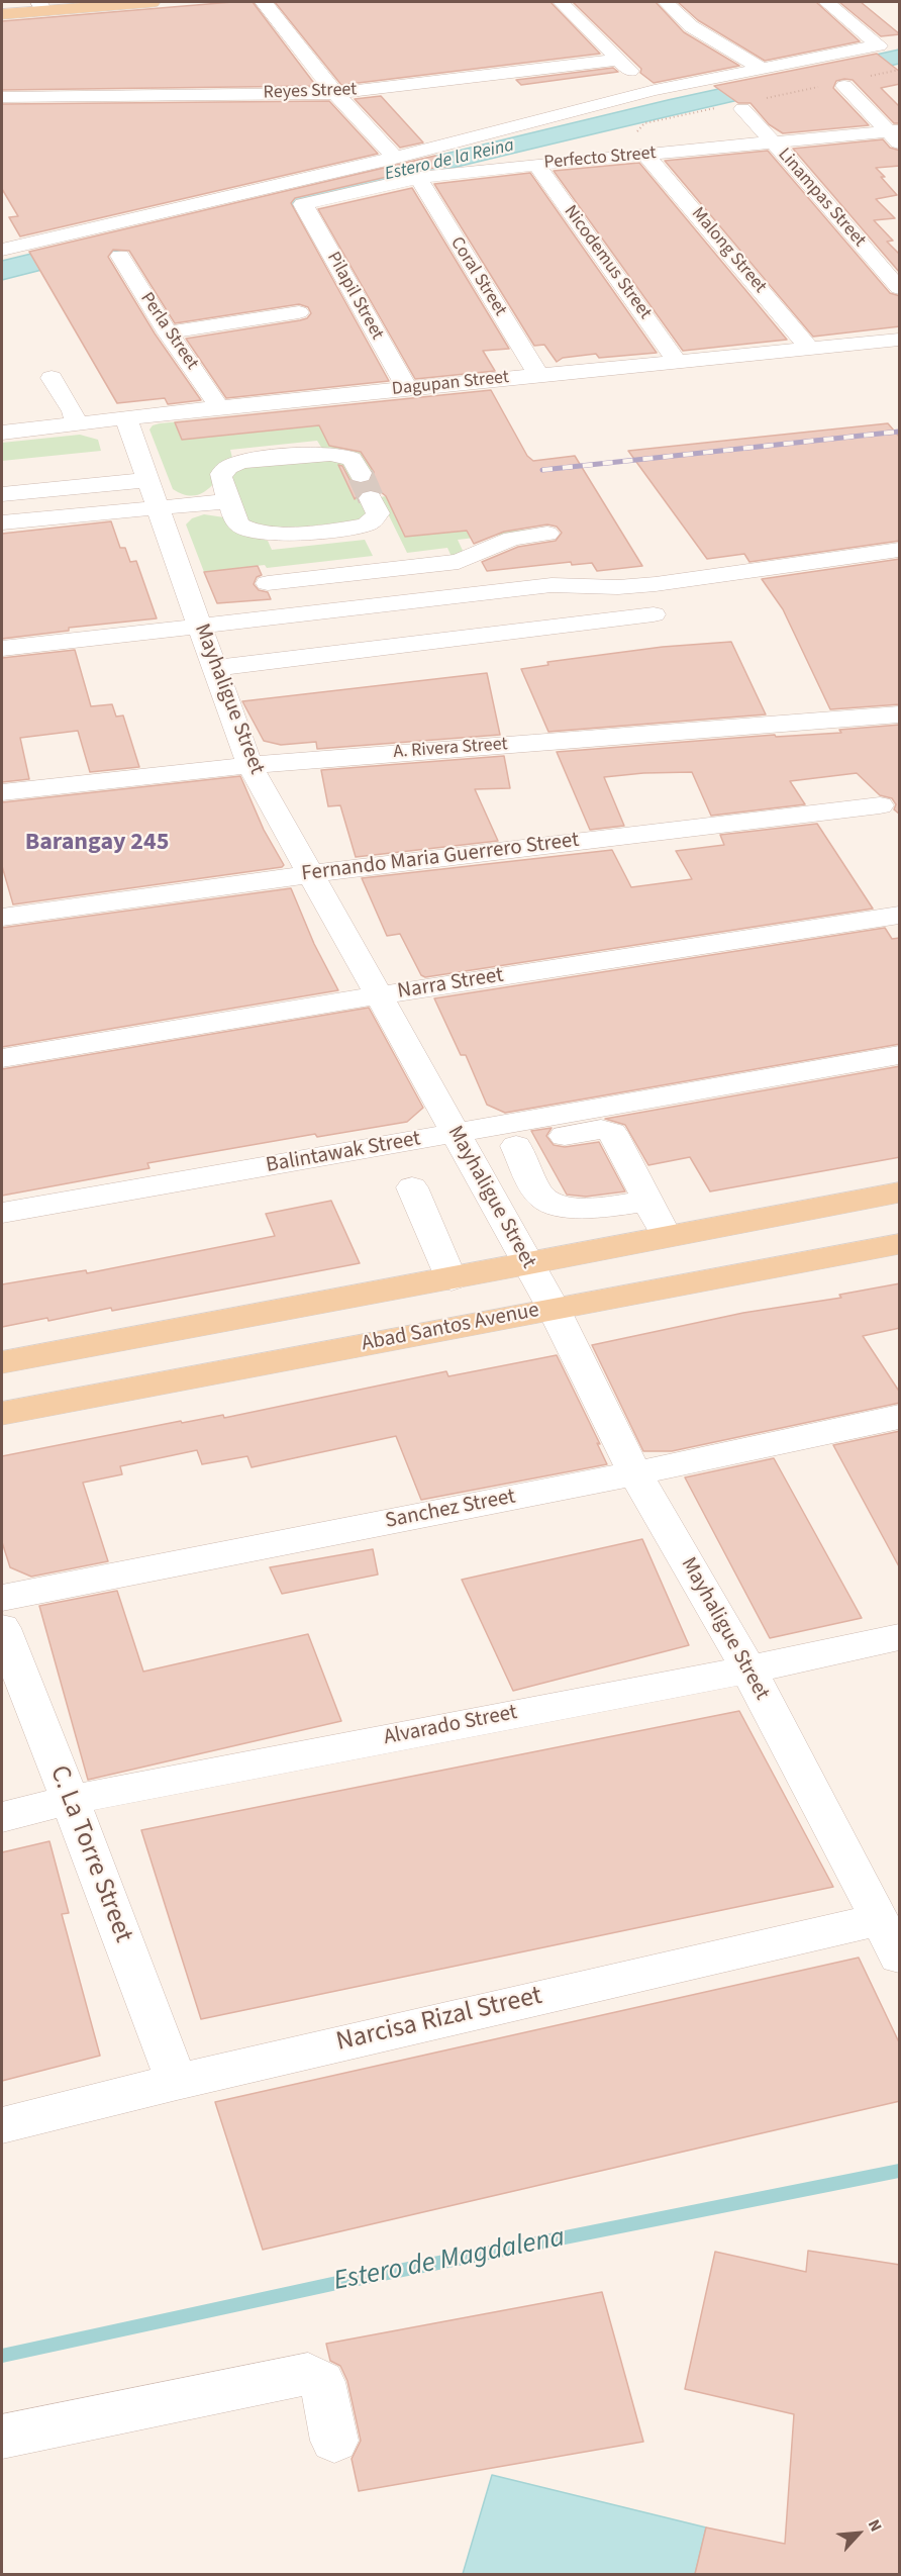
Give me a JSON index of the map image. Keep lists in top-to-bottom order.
{
  "streets": {
    "main road": ["Abad Santos Avenue"],
    "street": [
      "Reyes Street",
      "Perfecto Street",
      "Linampas Street",
      "Malong Street",
      "Nicodemus Street",
      "Coral Street",
      "Pilapil Street",
      "Perla Street",
      "Dagupan Street",
      "Mayhaligue Street",
      "A. Rivera Street",
      "Fernando Maria Guerrero Street",
      "Narra Street",
      "Balintawak Street",
      "Sanchez Street",
      "Alvarado Street",
      "C. La Torre Street",
      "Narcisa Rizal Street"
    ]
  },
  "crossings": [
    ["Perfecto Street", "Linampas Street"],
    ["Perfecto Street", "Malong Street"],
    ["Perfecto Street", "Nicodemus Street"],
    ["Perfecto Street", "Coral Street"],
    ["Perfecto Street", "Pilapil Street"],
    ["Malong Street", "Dagupan Street"],
    ["Nicodemus Street", "Dagupan Street"],
    ["Coral Street", "Dagupan Street"],
    ["Pilapil Street", "Dagupan Street"],
    ["Perla Street", "Dagupan Street"],
    ["Dagupan Street", "Mayhaligue Street"],
    ["Mayhaligue Street", "A. Rivera Street"],
    ["Mayhaligue Street", "Fernando Maria Guerrero Street"],
    ["Mayhaligue Street", "Narra Street"],
    ["Mayhaligue Street", "Balintawak Street"],
    ["Mayhaligue Street", "Abad Santos Avenue"],
    ["Mayhaligue Street", "Sanchez Street"],
    ["Mayhaligue Street", "Alvarado Street"],
    ["Mayhaligue Street", "Narcisa Rizal Street"],
    ["Alvarado Street", "C. La Torre Street"],
    ["C. La Torre Street", "Narcisa Rizal Street"]
  ],
  "districts": ["Barangay 245"],
  "water": ["Estero de la Reina", "Estero de Magdalena"],
  "north": "top right"
}
